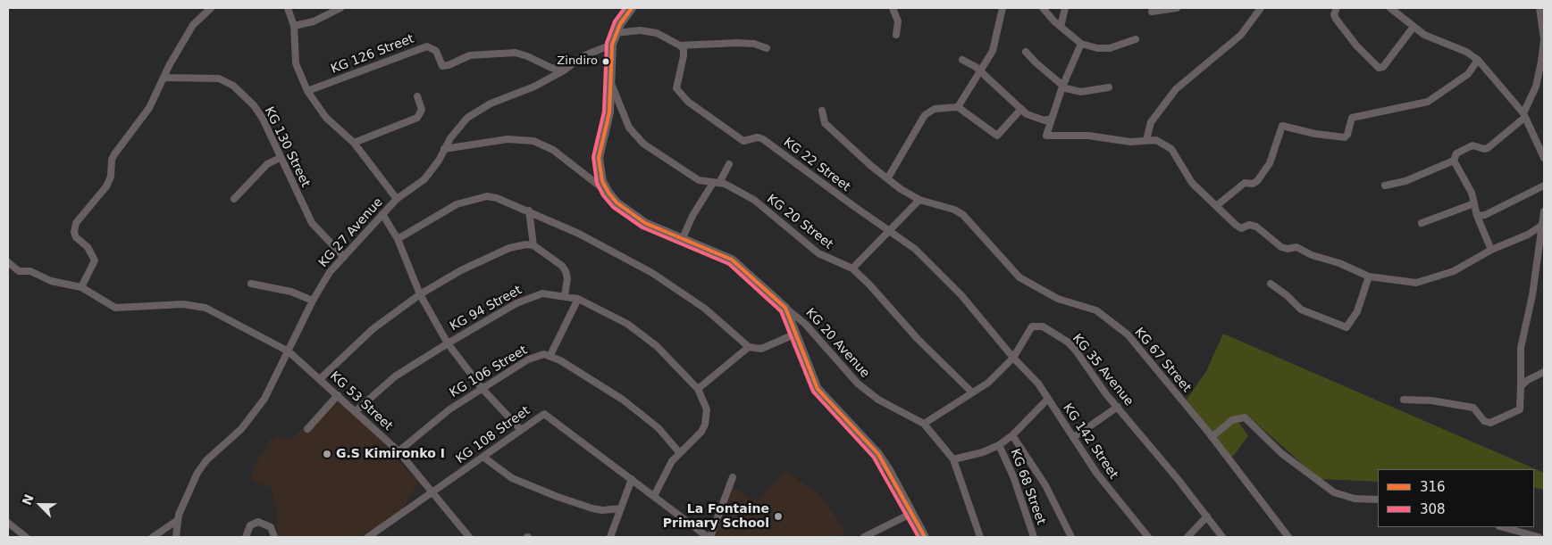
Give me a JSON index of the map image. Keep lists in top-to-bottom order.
{
  "streets": {
    "street": [
      "KG 126 Street",
      "KG 130 Street",
      "KG 22 Street",
      "KG 20 Street",
      "KG 27 Avenue",
      "KG 94 Street",
      "KG 20 Avenue",
      "KG 67 Street",
      "KG 35 Avenue",
      "KG 106 Street",
      "KG 53 Street",
      "KG 108 Street",
      "KG 142 Street",
      "KG 68 Street"
    ]
  },
  "crossings": [
    ["KG 126 Street", "KG 27 Avenue"],
    ["KG 130 Street", "KG 27 Avenue"],
    ["KG 22 Street", "KG 35 Avenue"],
    ["KG 22 Street", "KG 142 Street"],
    ["KG 20 Street", "KG 35 Avenue"],
    ["KG 27 Avenue", "KG 53 Street"],
    ["KG 94 Street", "KG 53 Street"],
    ["KG 94 Street", "KG 108 Street"],
    ["KG 20 Avenue", "KG 35 Avenue"],
    ["KG 35 Avenue", "KG 142 Street"],
    ["KG 106 Street", "KG 53 Street"],
    ["KG 53 Street", "KG 108 Street"]
  ],
  "places": ["Zindiro", "G.S Kimironko I", "La Fontaine Primary School"],
  "lines": ["transit line 316", "transit line 308"],
  "legend": ["316", "308"],
  "north": "top left"
}
